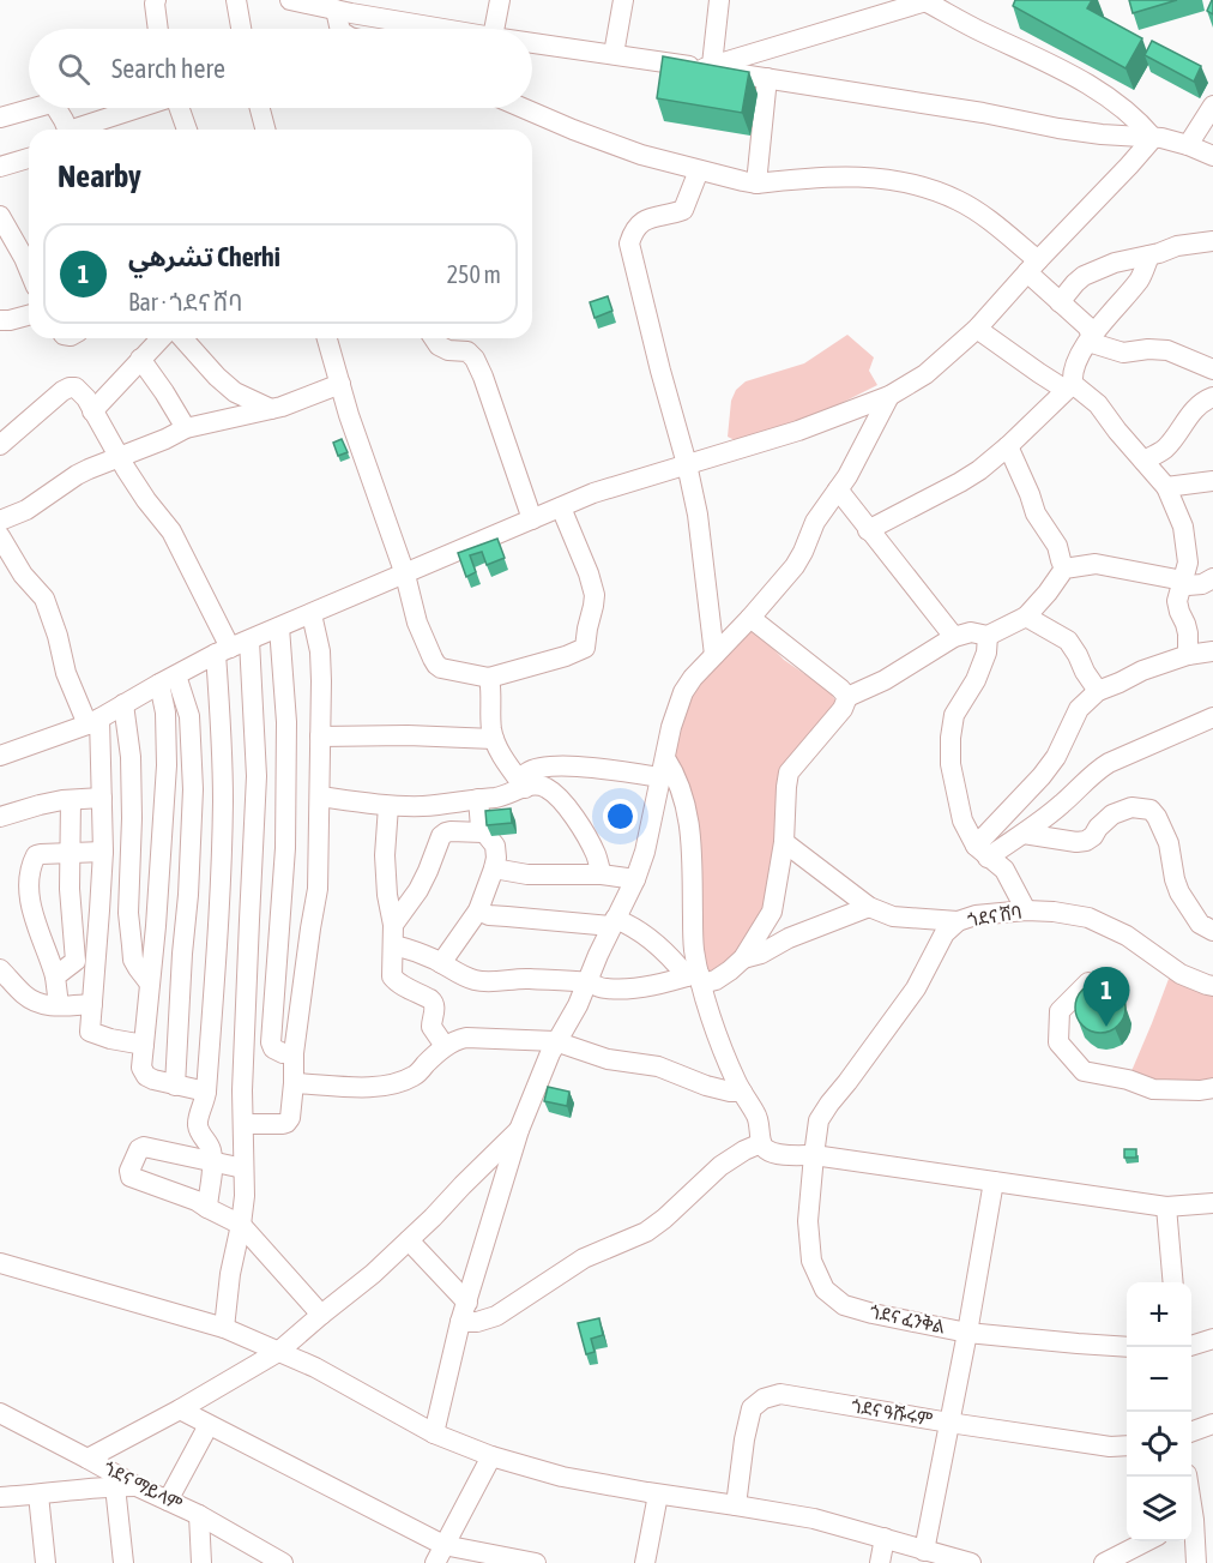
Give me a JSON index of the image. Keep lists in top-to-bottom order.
{
  "streets": {
    "street": [
      "ጎደና ሸባ",
      "ጎደና ፈንቅል",
      "ጎደና ዓሹሩም",
      "ጎደና ማይላም"
    ]
  },
  "crossings": [
    ["ጎደና ሸባ", "ጎደና ፈንቅል"]
  ],
  "page": {
    "search": "Search here",
    "heading": "Nearby",
    "list": [
      {
        "mark": "1",
        "name": "تشرهي Cherhi",
        "note": "Bar · ጎደና ሸባ",
        "value": "250 m"
      }
    ],
    "pins": "1",
    "map_buttons": ["+", "−"]
  }
}
